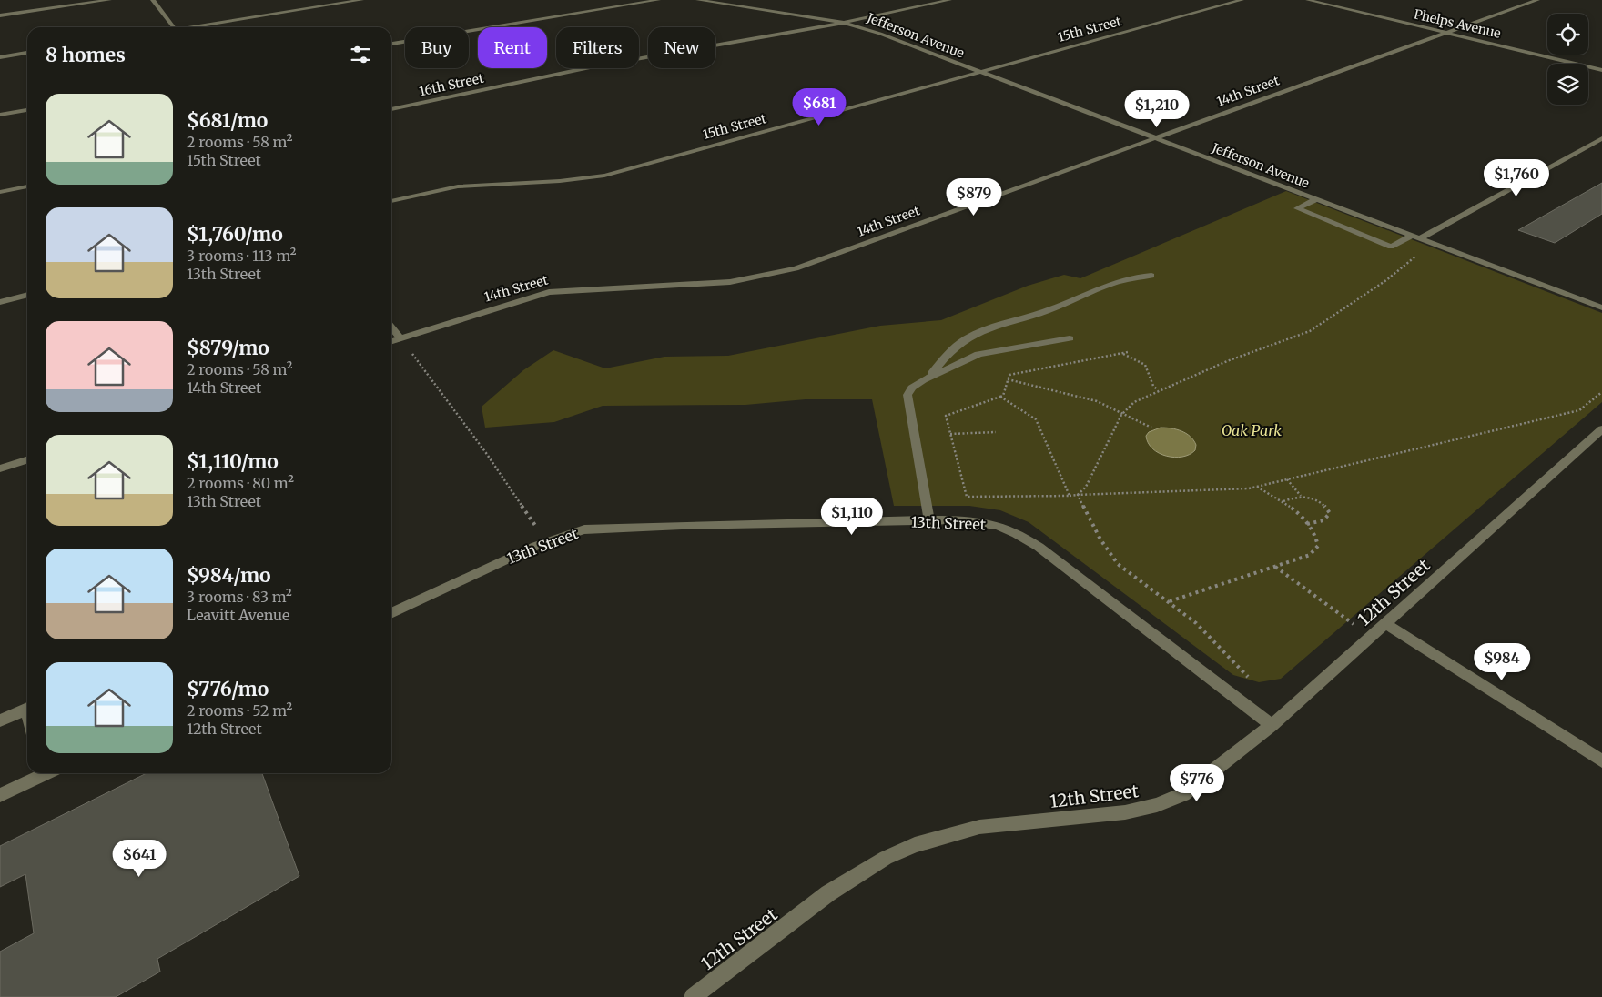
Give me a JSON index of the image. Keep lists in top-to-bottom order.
{
  "streets": {
    "street": [
      "Phelps Avenue",
      "15th Street",
      "Jefferson Avenue",
      "16th Street",
      "14th Street",
      "13th Street",
      "12th Street"
    ]
  },
  "crossings": [
    ["Phelps Avenue", "14th Street"],
    ["15th Street", "Jefferson Avenue"],
    ["Jefferson Avenue", "16th Street"],
    ["Jefferson Avenue", "14th Street"],
    ["13th Street", "12th Street"]
  ],
  "parks": ["Oak Park"],
  "page": {
    "chip": [
      "Buy",
      "Rent",
      "Filters",
      "New"
    ],
    "heading": "8 homes",
    "list": [
      {
        "name": "$681/mo",
        "note": "2 rooms · 58 m² · 15th Street"
      },
      {
        "name": "$1,760/mo",
        "note": "3 rooms · 113 m² · 13th Street"
      },
      {
        "name": "$879/mo",
        "note": "2 rooms · 58 m² · 14th Street"
      },
      {
        "name": "$1,110/mo",
        "note": "2 rooms · 80 m² · 13th Street"
      },
      {
        "name": "$984/mo",
        "note": "3 rooms · 83 m² · Leavitt Avenue"
      },
      {
        "name": "$776/mo",
        "note": "2 rooms · 52 m² · 12th Street"
      }
    ],
    "price": [
      "$681",
      "$1,210",
      "$1,760",
      "$879",
      "$1,110",
      "$984",
      "$776",
      "$641"
    ]
  }
}
